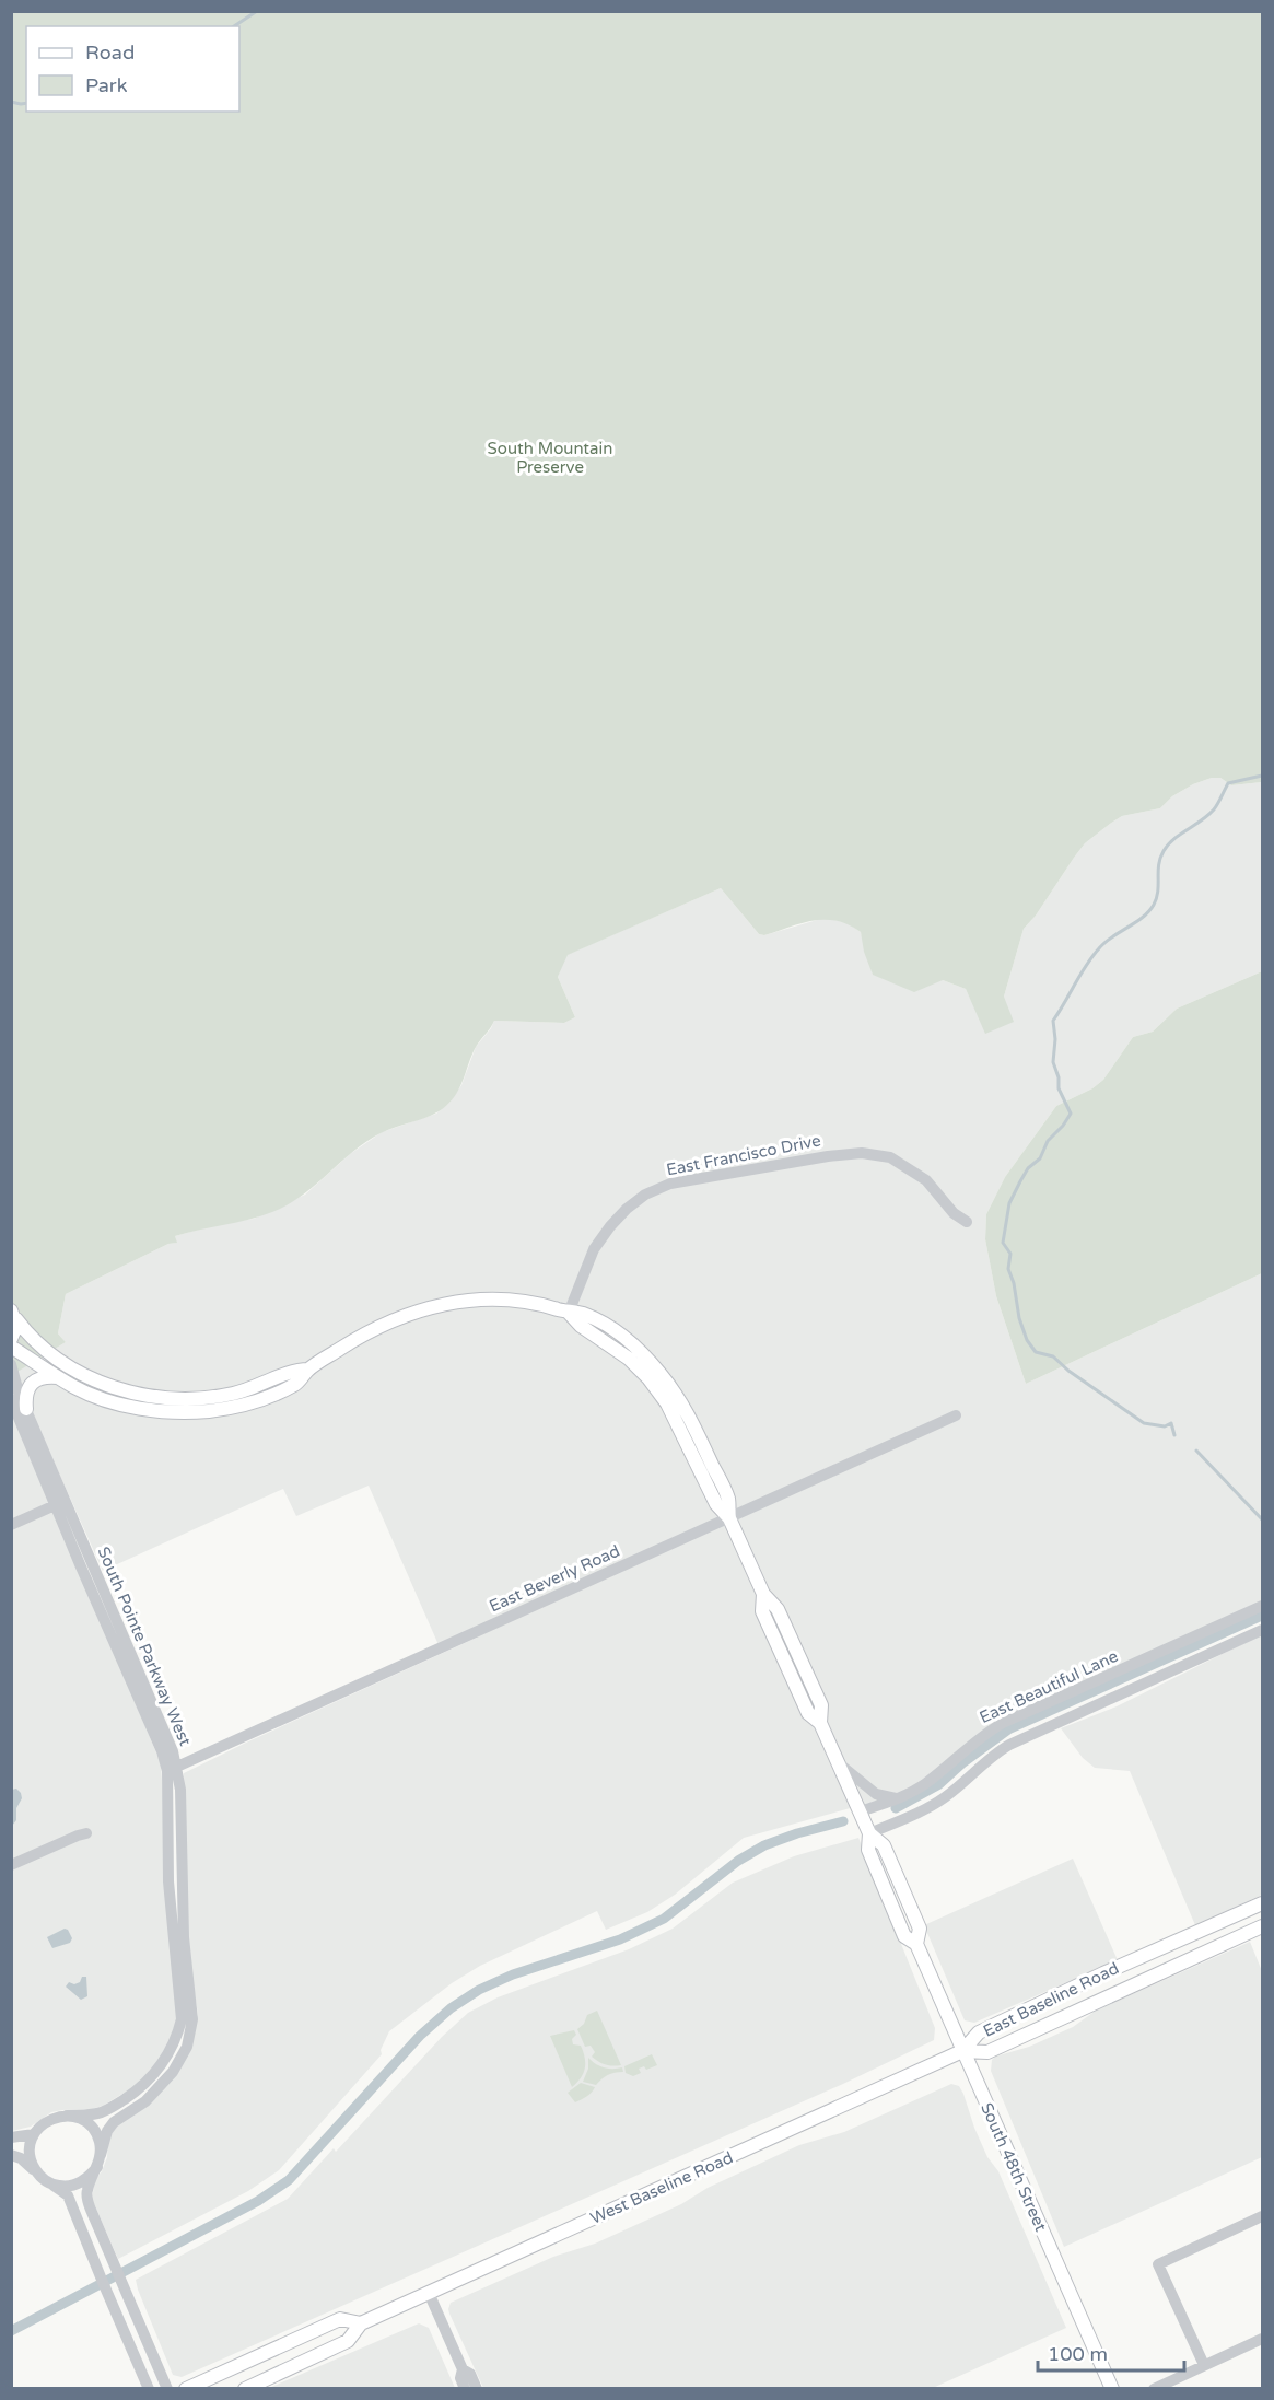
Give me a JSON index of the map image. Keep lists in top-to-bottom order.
{
  "streets": {
    "main road": ["East Baseline Road", "South 48th Street", "West Baseline Road"],
    "street": [
      "East Francisco Drive",
      "East Beverly Road",
      "South Pointe Parkway West",
      "East Beautiful Lane"
    ]
  },
  "crossings": [
    ["East Francisco Drive", "South 48th Street"],
    ["East Beverly Road", "South Pointe Parkway West"],
    ["East Beverly Road", "South 48th Street"],
    ["East Beautiful Lane", "South 48th Street"],
    ["East Baseline Road", "South 48th Street"],
    ["East Baseline Road", "West Baseline Road"],
    ["South 48th Street", "West Baseline Road"]
  ],
  "parks": ["South Mountain Preserve"],
  "legend": ["Road", "Park"],
  "scale_bar": "100 m"
}
